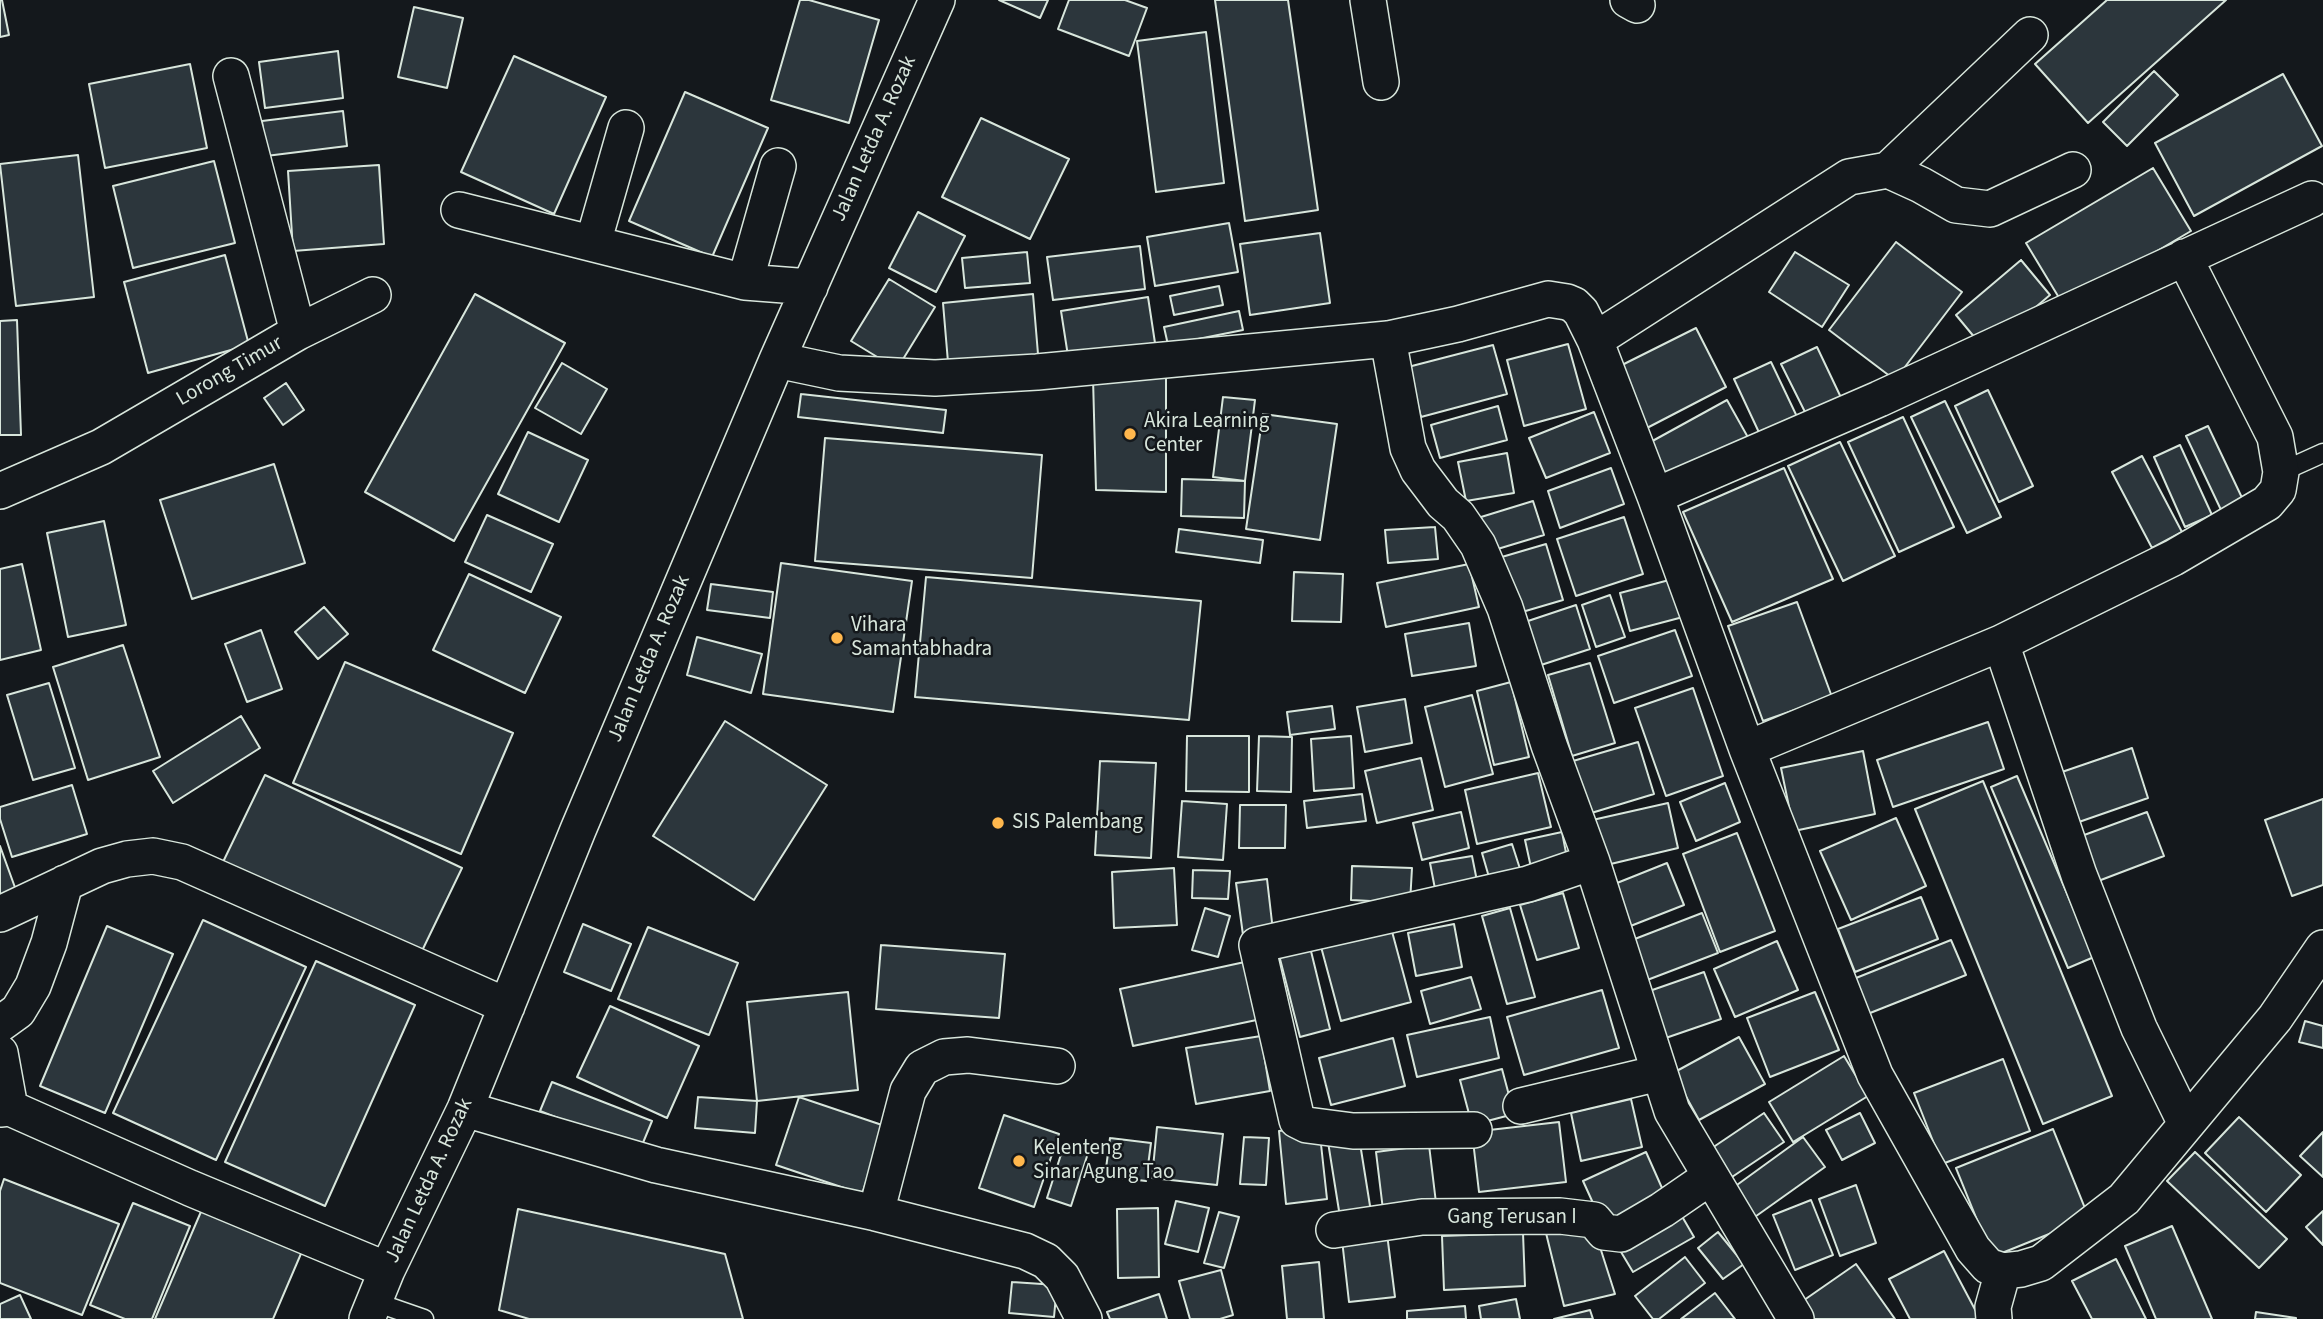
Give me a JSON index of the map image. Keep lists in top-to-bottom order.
{
  "streets": {
    "street": ["Jalan Letda A. Rozak", "Lorong Timur", "Gang Terusan I"]
  },
  "places": [
    "Akira Learning Center",
    "Vihara Samantabhadra",
    "SIS Palembang",
    "Kelenteng Sinar Agung Tao"
  ]
}
